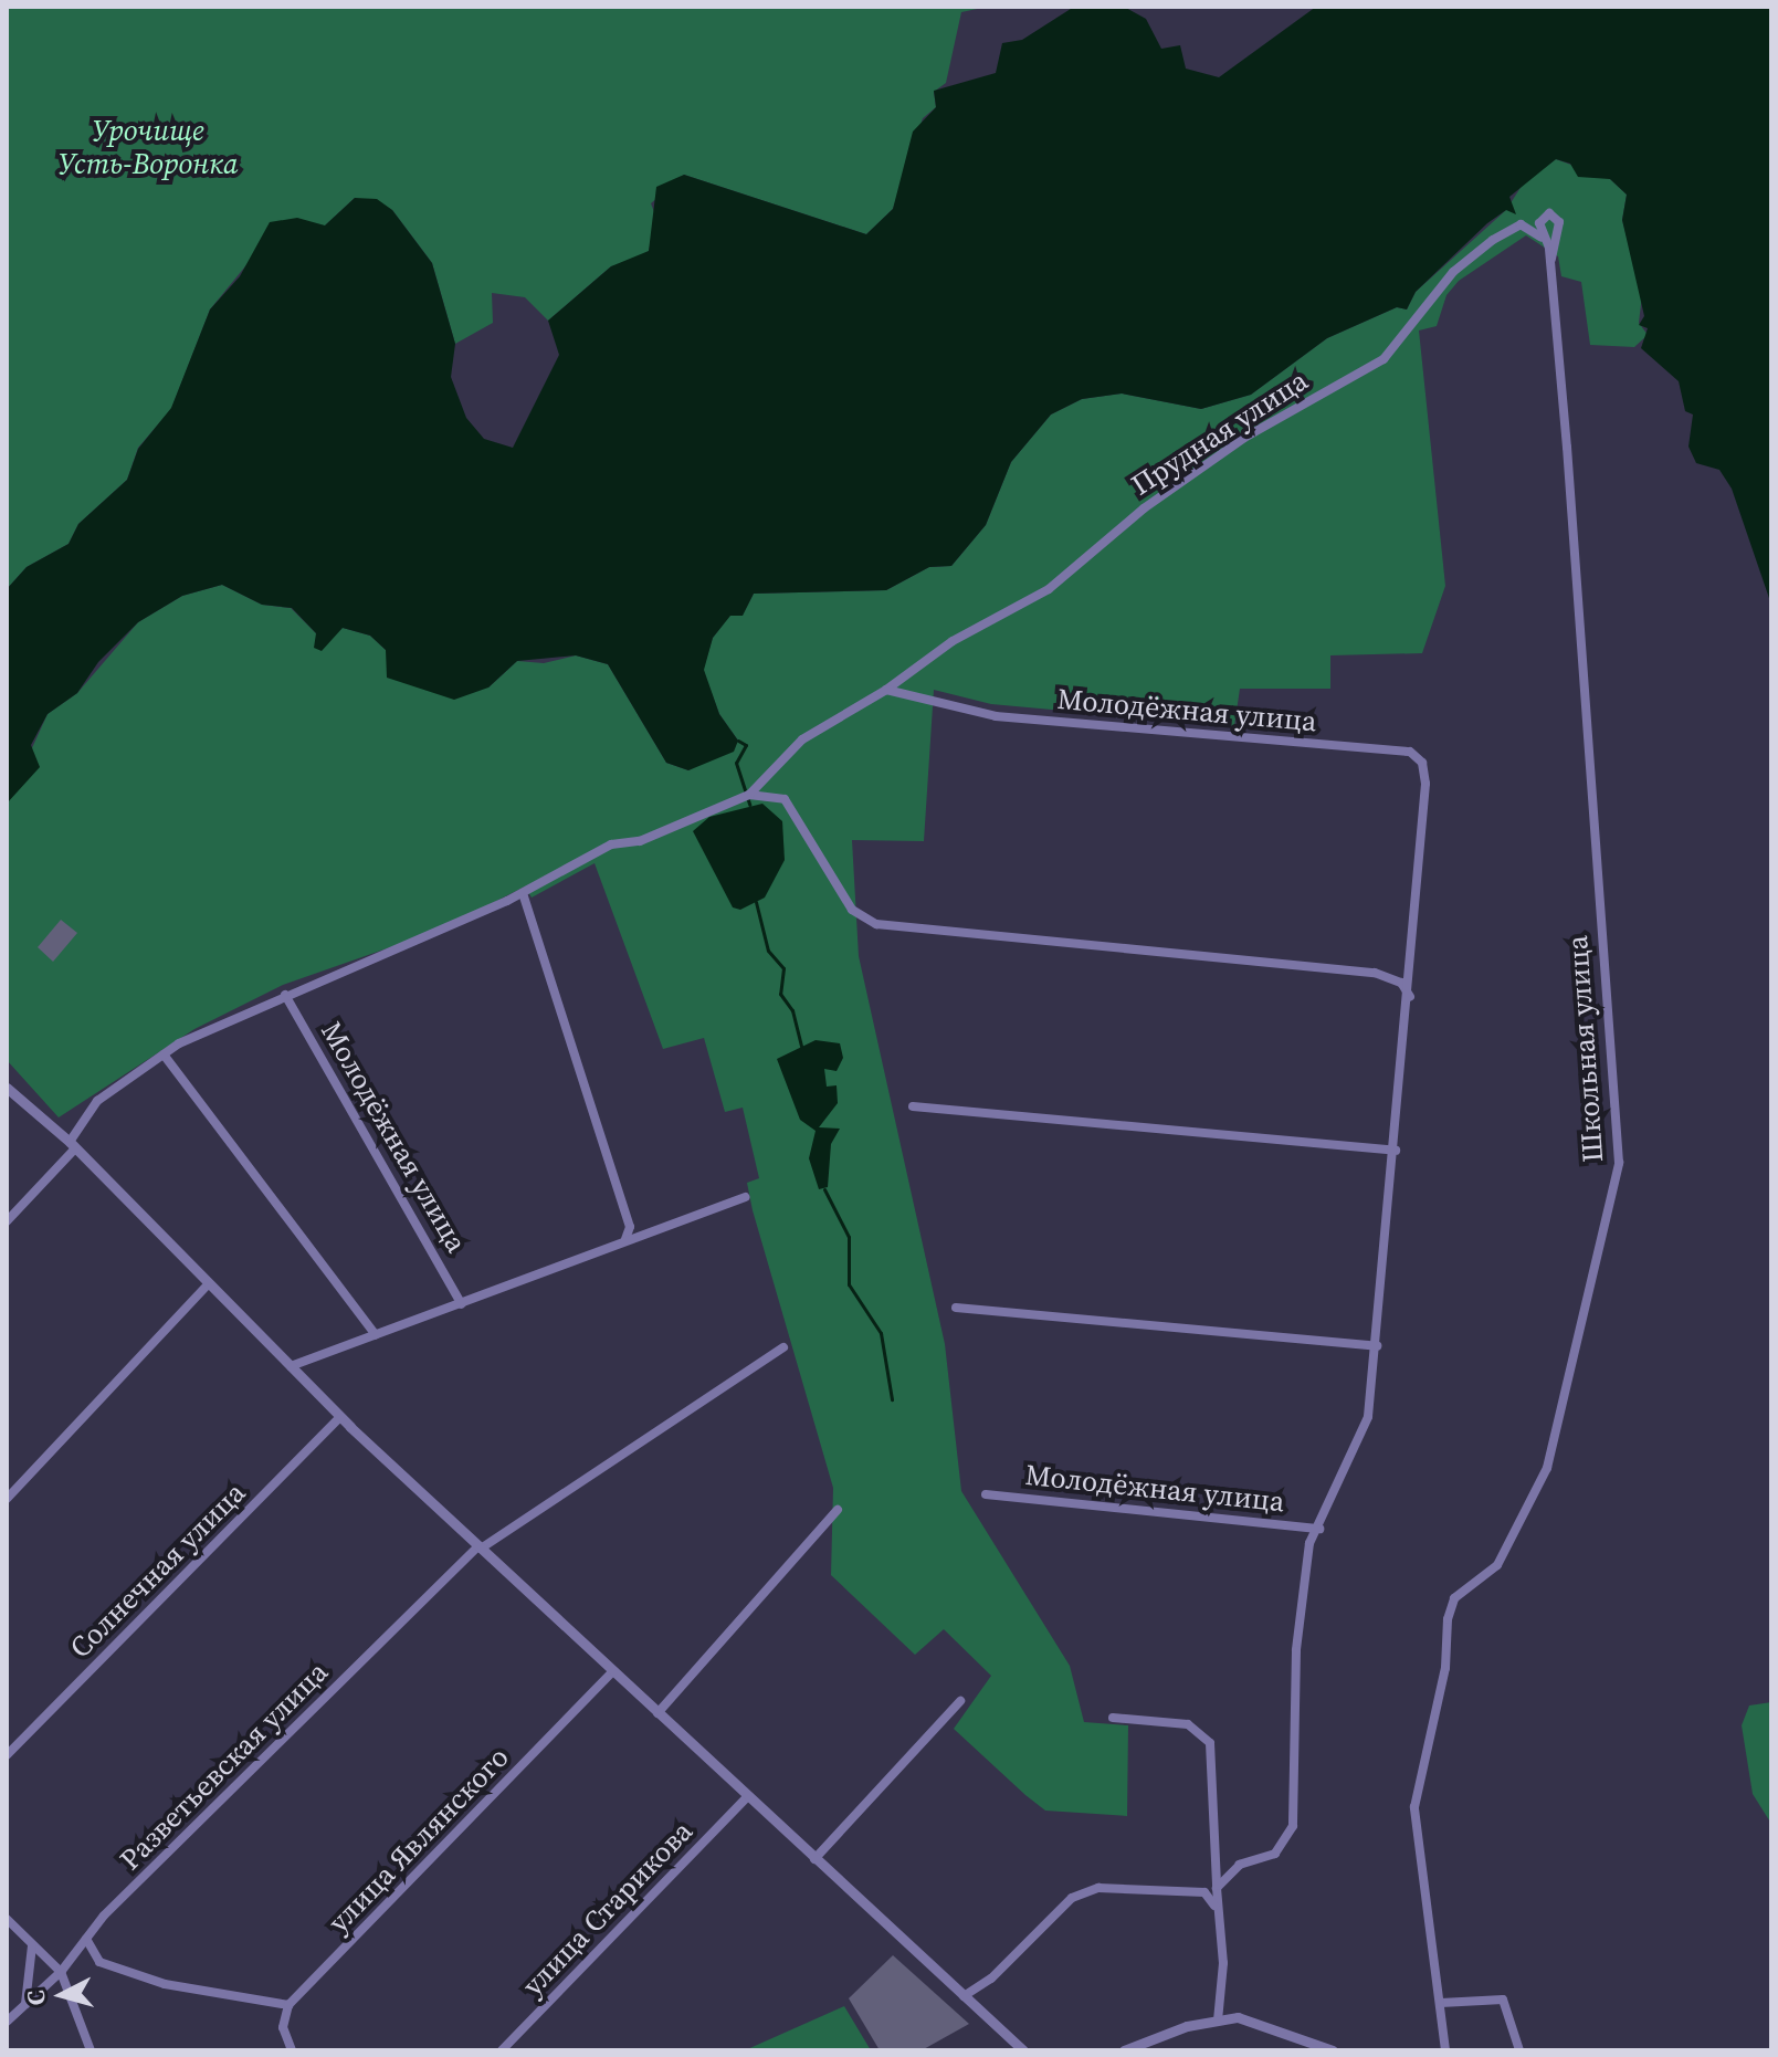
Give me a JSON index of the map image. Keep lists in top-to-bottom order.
{
  "streets": {
    "street": [
      "Прудная улица",
      "Молодёжная улица",
      "Школьная улица",
      "Солнечная улица",
      "Разветьевская улица",
      "улица Являнского",
      "улица Старикова"
    ]
  },
  "crossings": [
    ["Прудная улица", "Молодёжная улица"],
    ["Прудная улица", "Школьная улица"]
  ],
  "parks": ["Урочище Усть-Воронка"],
  "north": "left"
}
